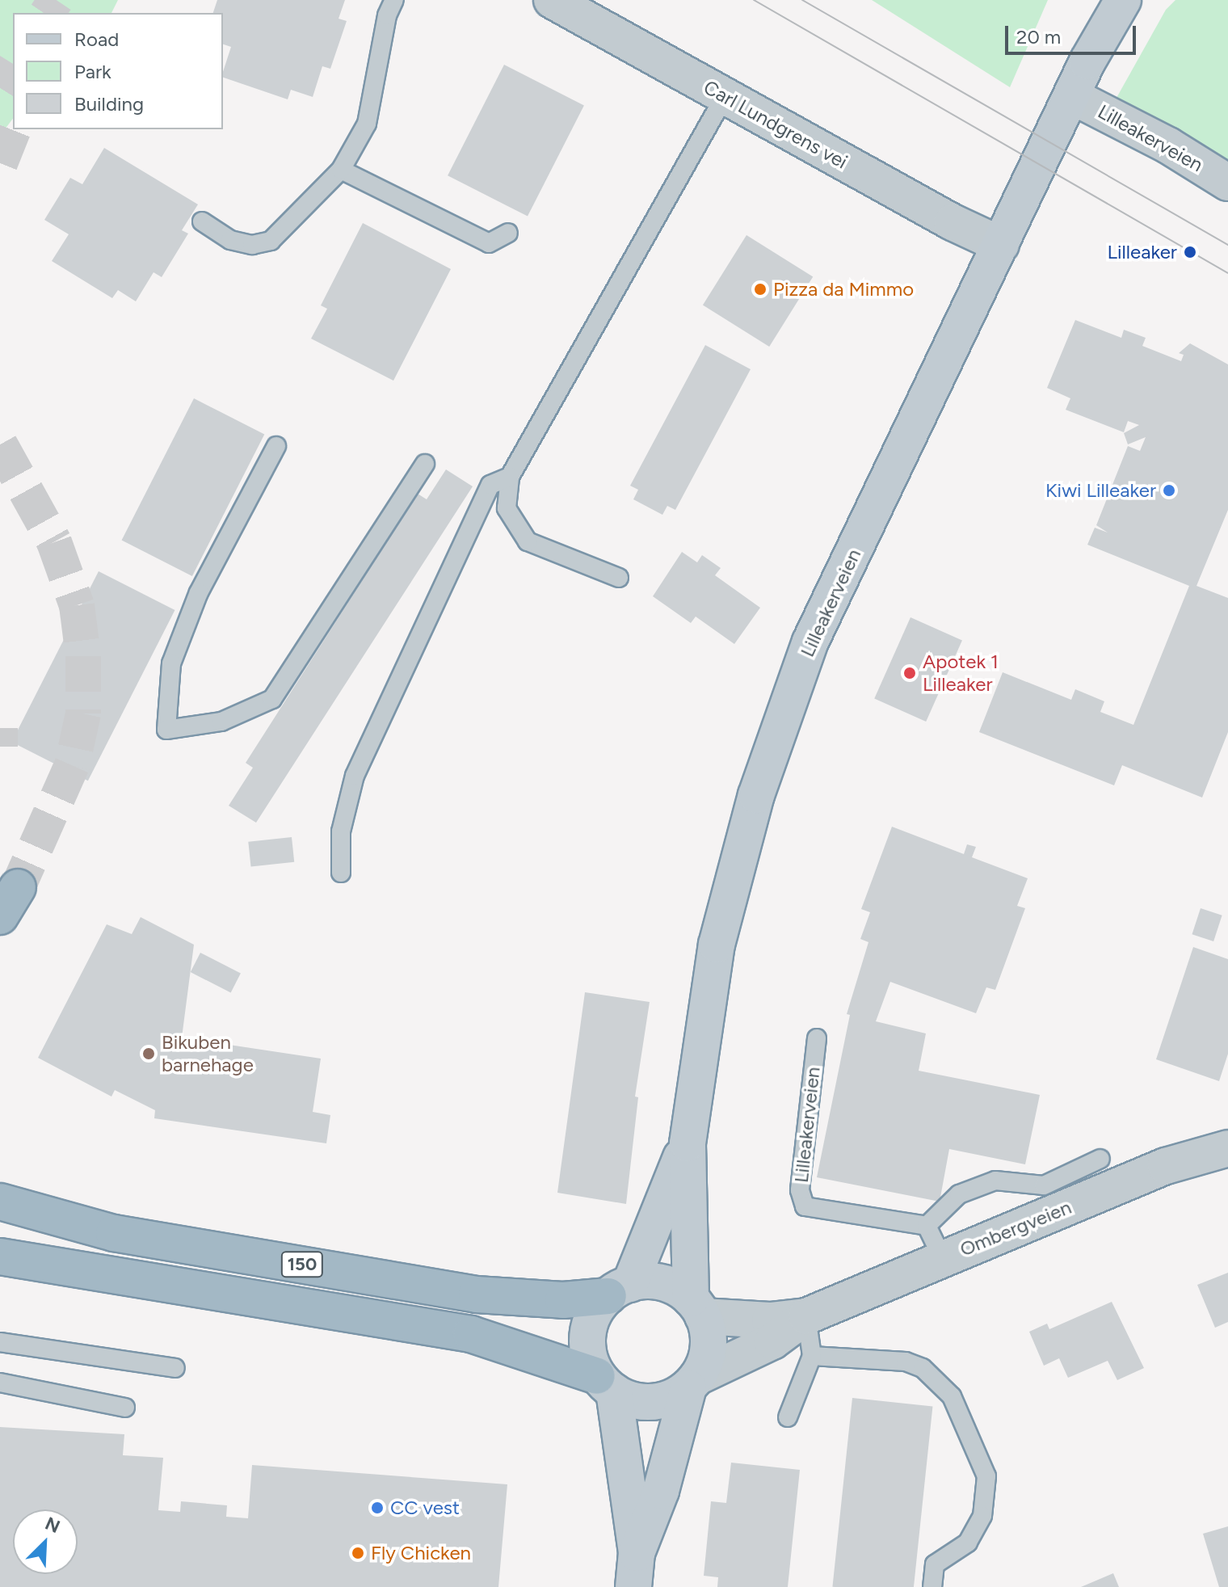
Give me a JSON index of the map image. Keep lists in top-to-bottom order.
{
  "streets": {
    "highway": ["150"],
    "main road": ["Lilleakerveien"],
    "street": ["Carl Lundgrens vei", "Ombergveien"]
  },
  "crossings": [
    ["Carl Lundgrens vei", "Lilleakerveien"],
    ["Lilleakerveien", "Ombergveien"],
    ["Lilleakerveien", "150"],
    ["Ombergveien", "150"]
  ],
  "places": [
    "Lilleaker",
    "Pizza da Mimmo",
    "Kiwi Lilleaker",
    "Apotek 1 Lilleaker",
    "Bikuben barnehage",
    "CC vest",
    "Fly Chicken"
  ],
  "legend": ["Road", "Park", "Building"],
  "scale_bar": "20 m",
  "north": "top right"
}
